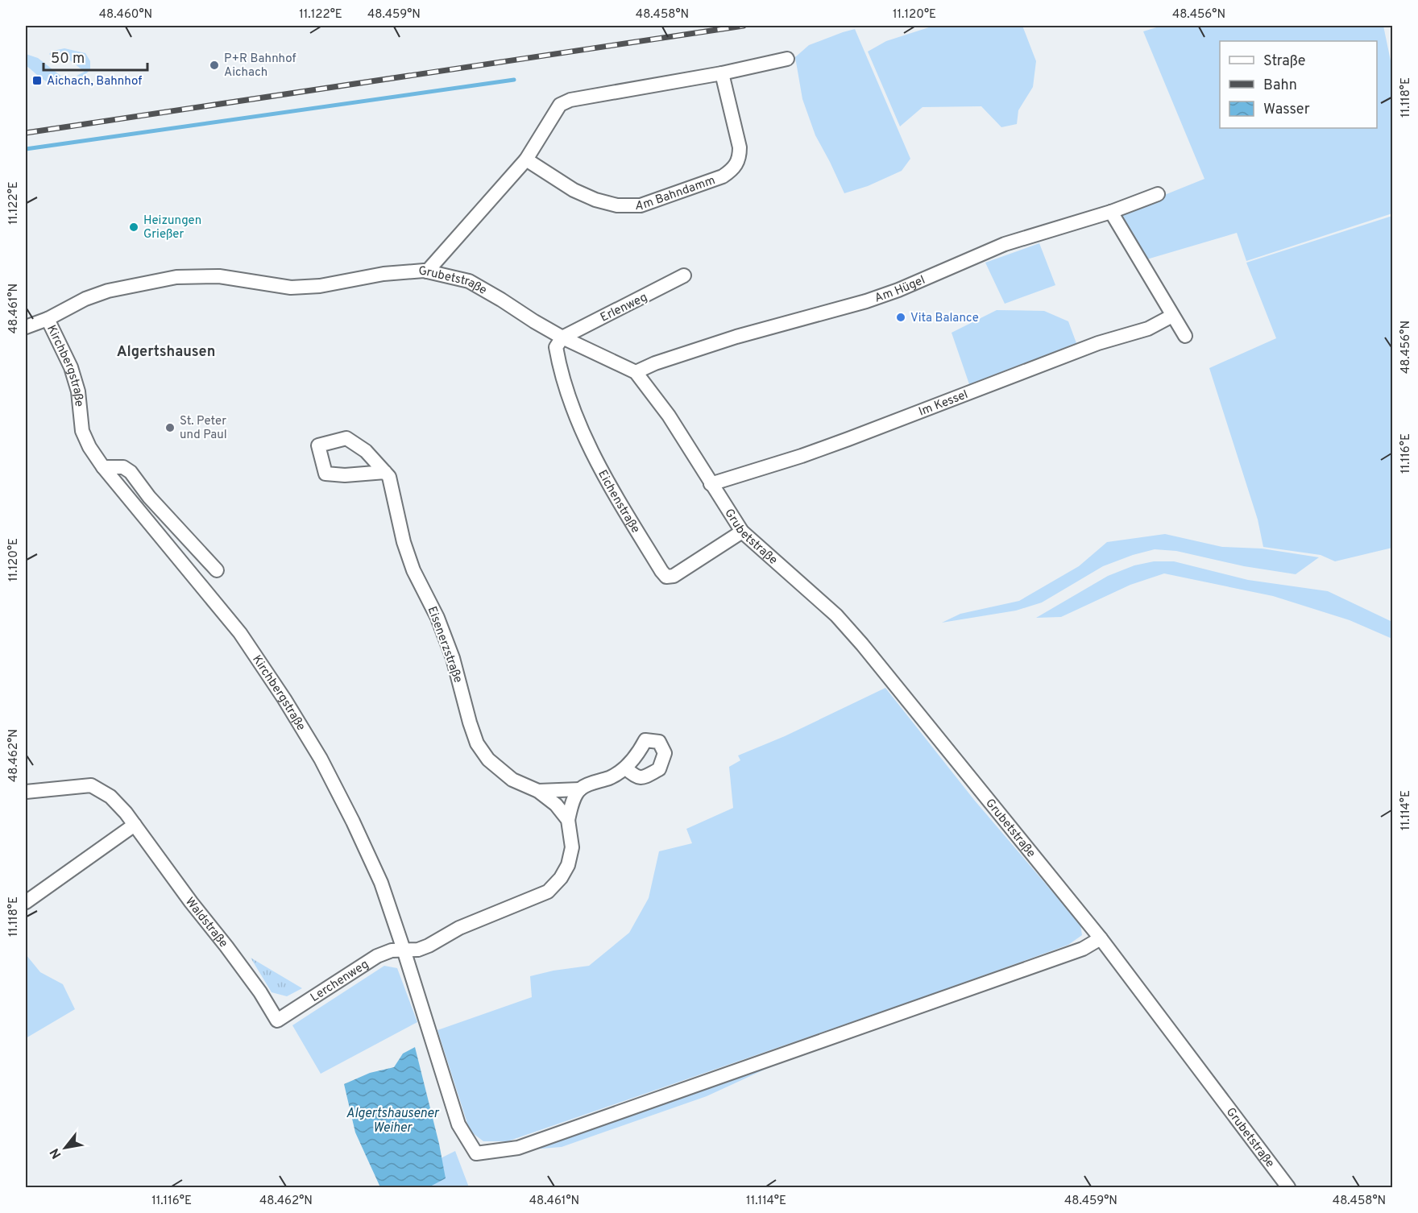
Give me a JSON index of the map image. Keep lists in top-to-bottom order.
{
  "streets": {
    "street": [
      "Am Bahndamm",
      "Grubetstraße",
      "Am Hügel",
      "Erlenweg",
      "Kirchbergstraße",
      "Im Kessel",
      "Eichenstraße",
      "Eisenerzstraße",
      "Waldstraße",
      "Lerchenweg"
    ]
  },
  "crossings": [
    ["Grubetstraße", "Am Hügel"],
    ["Grubetstraße", "Erlenweg"],
    ["Grubetstraße", "Kirchbergstraße"],
    ["Grubetstraße", "Im Kessel"],
    ["Grubetstraße", "Eichenstraße"],
    ["Erlenweg", "Eichenstraße"],
    ["Kirchbergstraße", "Lerchenweg"],
    ["Waldstraße", "Lerchenweg"]
  ],
  "districts": ["Algertshausen"],
  "water": ["Algertshausener Weiher"],
  "places": {
    "other": [
      "P+R Bahnhof Aichach",
      "Heizungen Grießer",
      "Vita Balance",
      "St. Peter und Paul"
    ],
    "transit": ["Aichach, Bahnhof"]
  },
  "legend": ["Straße", "Bahn", "Wasser"],
  "scale_bar": "50 m",
  "north": "bottom left",
  "coordinates": [
    "48.460°N",
    "11.122°E",
    "48.459°N",
    "48.458°N",
    "11.120°E",
    "48.456°N",
    "11.118°E",
    "48.461°N",
    "11.116°E",
    "48.462°N",
    "11.114°E"
  ]
}
